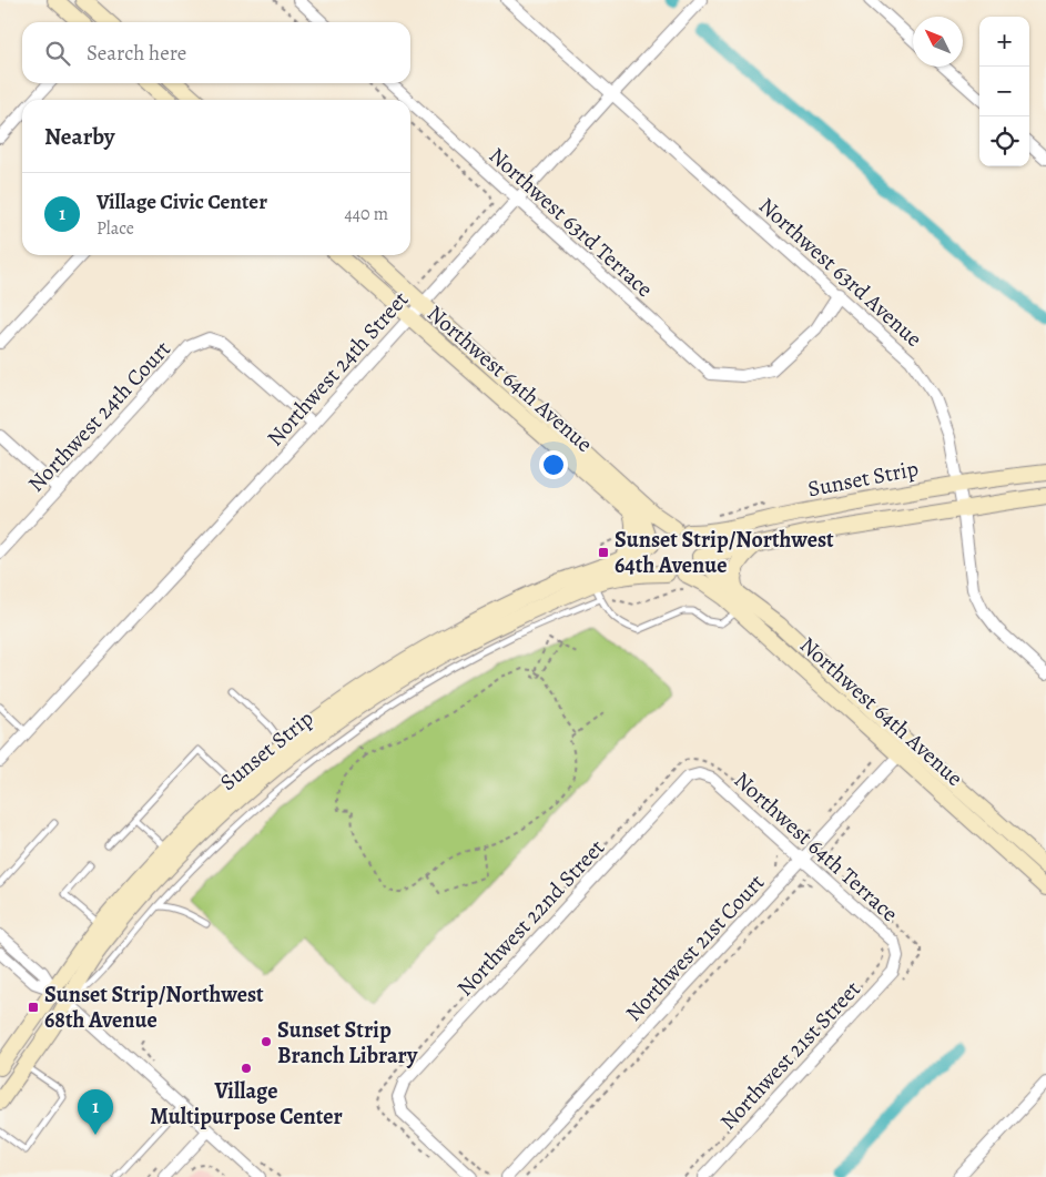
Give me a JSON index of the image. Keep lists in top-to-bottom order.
{
  "streets": {
    "street": [
      "Northwest 63rd Terrace",
      "Northwest 63rd Avenue",
      "Northwest 24th Street",
      "Northwest 64th Avenue",
      "Northwest 24th Court",
      "Sunset Strip",
      "Northwest 64th Terrace",
      "Northwest 22nd Street",
      "Northwest 21st Court",
      "Northwest 21st Street"
    ]
  },
  "crossings": [
    ["Northwest 63rd Terrace", "Northwest 63rd Avenue"],
    ["Northwest 63rd Terrace", "Northwest 24th Street"],
    ["Northwest 63rd Avenue", "Northwest 24th Street"],
    ["Northwest 63rd Avenue", "Sunset Strip"],
    ["Northwest 24th Street", "Northwest 64th Avenue"],
    ["Northwest 24th Street", "Northwest 24th Court"],
    ["Northwest 64th Avenue", "Sunset Strip"],
    ["Northwest 64th Avenue", "Northwest 21st Court"],
    ["Northwest 64th Terrace", "Northwest 22nd Street"],
    ["Northwest 64th Terrace", "Northwest 21st Court"],
    ["Northwest 64th Terrace", "Northwest 21st Street"]
  ],
  "places": {
    "transit": ["Sunset Strip/Northwest 64th Avenue", "Sunset Strip/Northwest 68th Avenue"],
    "other": ["Sunset Strip Branch Library", "Village Multipurpose Center"]
  },
  "north": "top left",
  "page": {
    "map_buttons": ["+", "−"],
    "search": "Search here",
    "heading": "Nearby",
    "list": [
      {
        "mark": "1",
        "name": "Village Civic Center",
        "note": "Place",
        "value": "440 m"
      }
    ],
    "pins": "1"
  }
}
